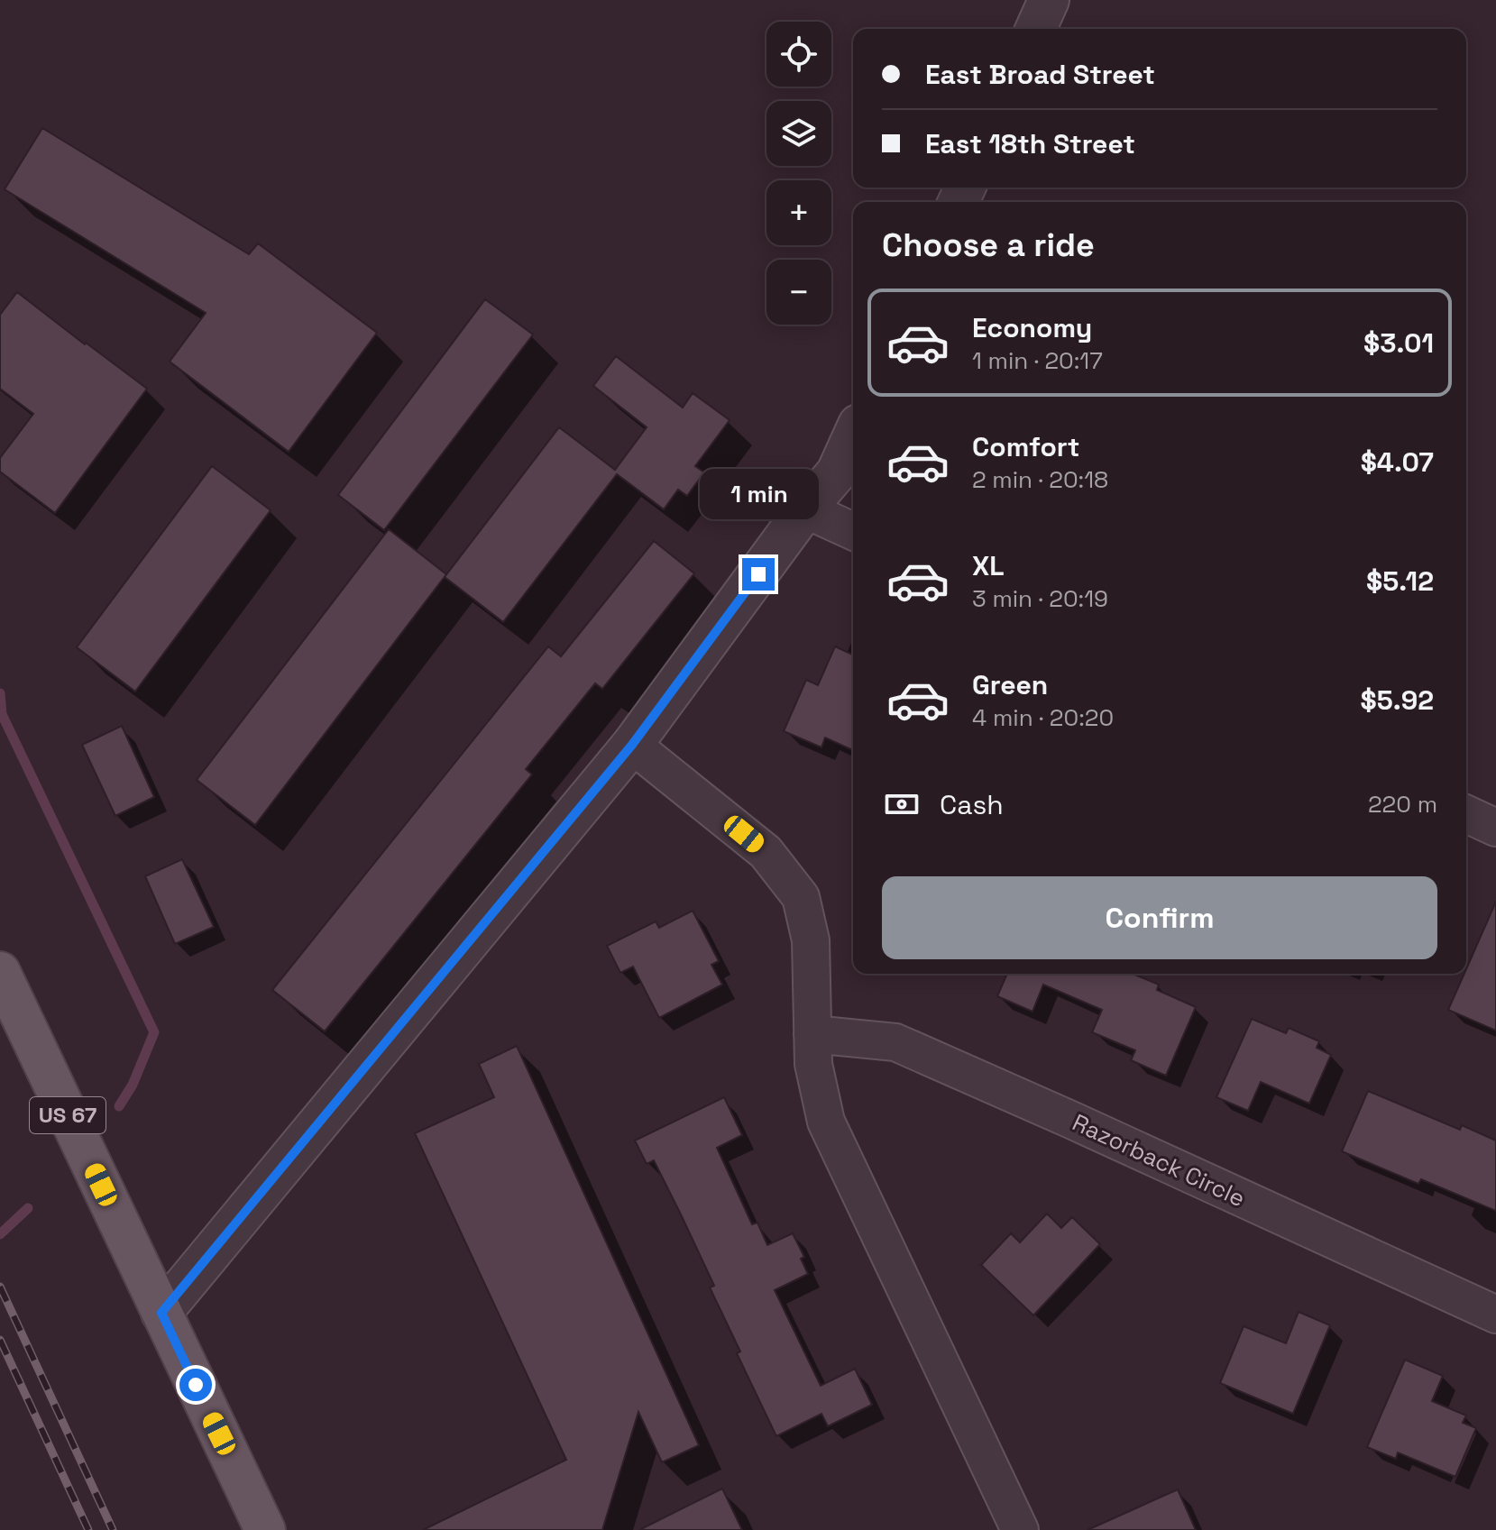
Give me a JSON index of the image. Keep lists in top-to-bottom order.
{
  "streets": {
    "main road": ["US 67"],
    "street": ["Razorback Circle"]
  },
  "page": {
    "map_buttons": ["+", "−"],
    "banner": ["East Broad Street", "East 18th Street"],
    "heading": "Choose a ride",
    "list": [
      {
        "name": "Economy",
        "note": "1 min · 20:17",
        "value": "$3.01"
      },
      {
        "name": "Comfort",
        "note": "2 min · 20:18",
        "value": "$4.07"
      },
      {
        "name": "XL",
        "note": "3 min · 20:19",
        "value": "$5.12"
      },
      {
        "name": "Green",
        "note": "4 min · 20:20",
        "value": "$5.92"
      }
    ],
    "bubble": "1 min",
    "pay": ["Cash", "220 m"],
    "buttons": "Confirm"
  }
}
